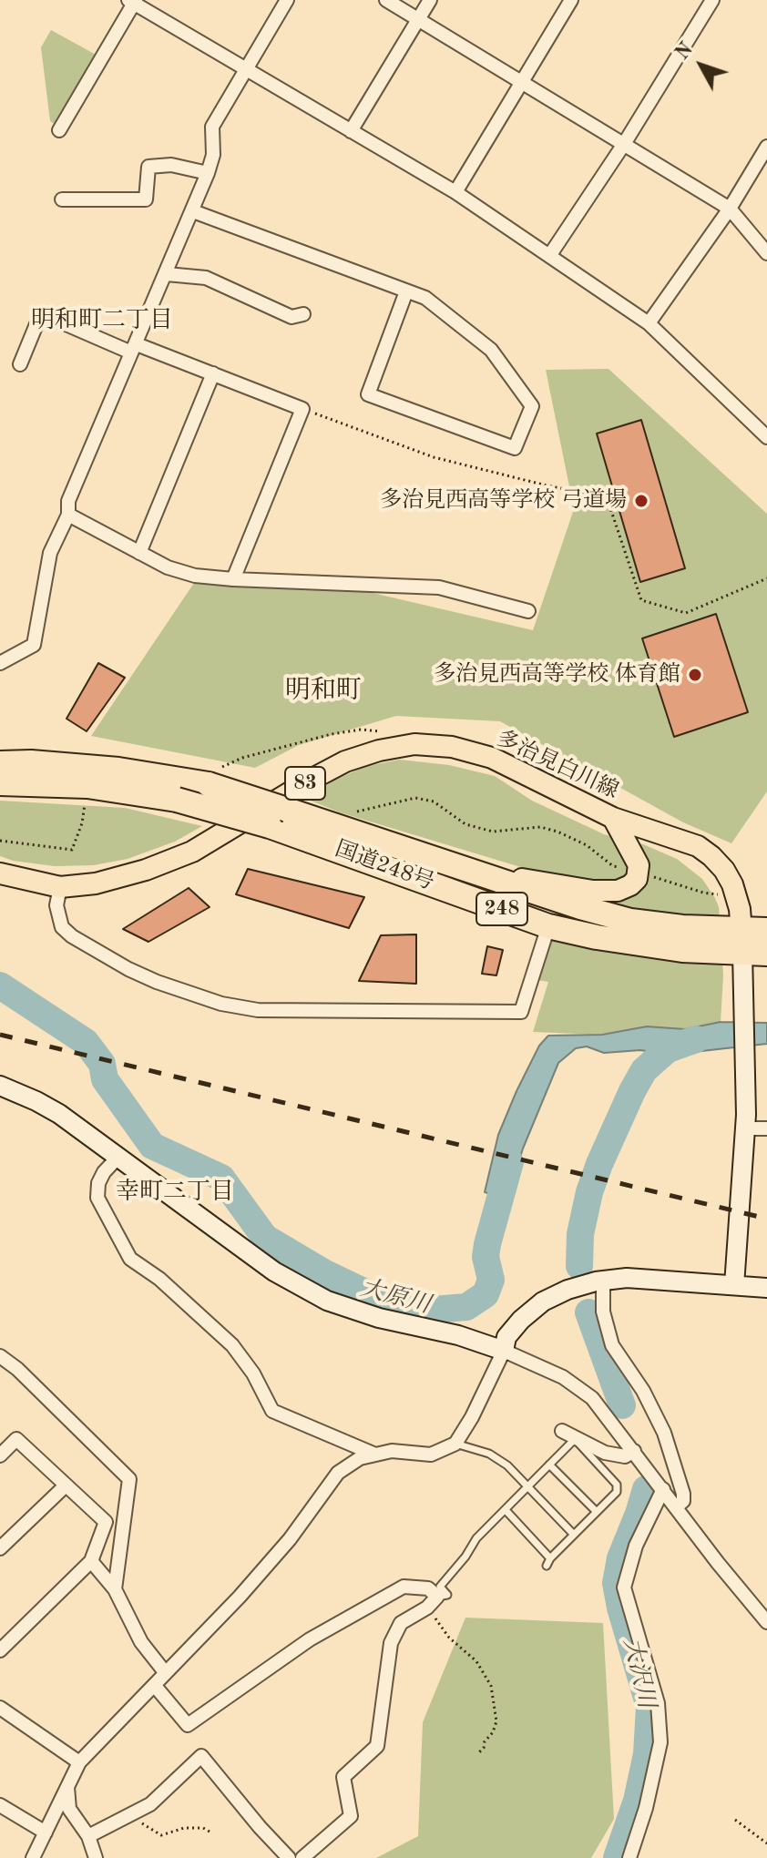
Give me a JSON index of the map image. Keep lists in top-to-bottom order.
{
  "streets": {
    "highway": ["国道248号", "248"],
    "main road": ["多治見白川線", "83"]
  },
  "crossings": [
    ["多治見白川線", "国道248号"]
  ],
  "districts": ["明和町二丁目", "明和町", "幸町二丁目"],
  "water": ["大原川", "大沢川"],
  "places": ["多治見西高等学校 弓道場", "多治見西高等学校 体育館"],
  "north": "top left"
}
